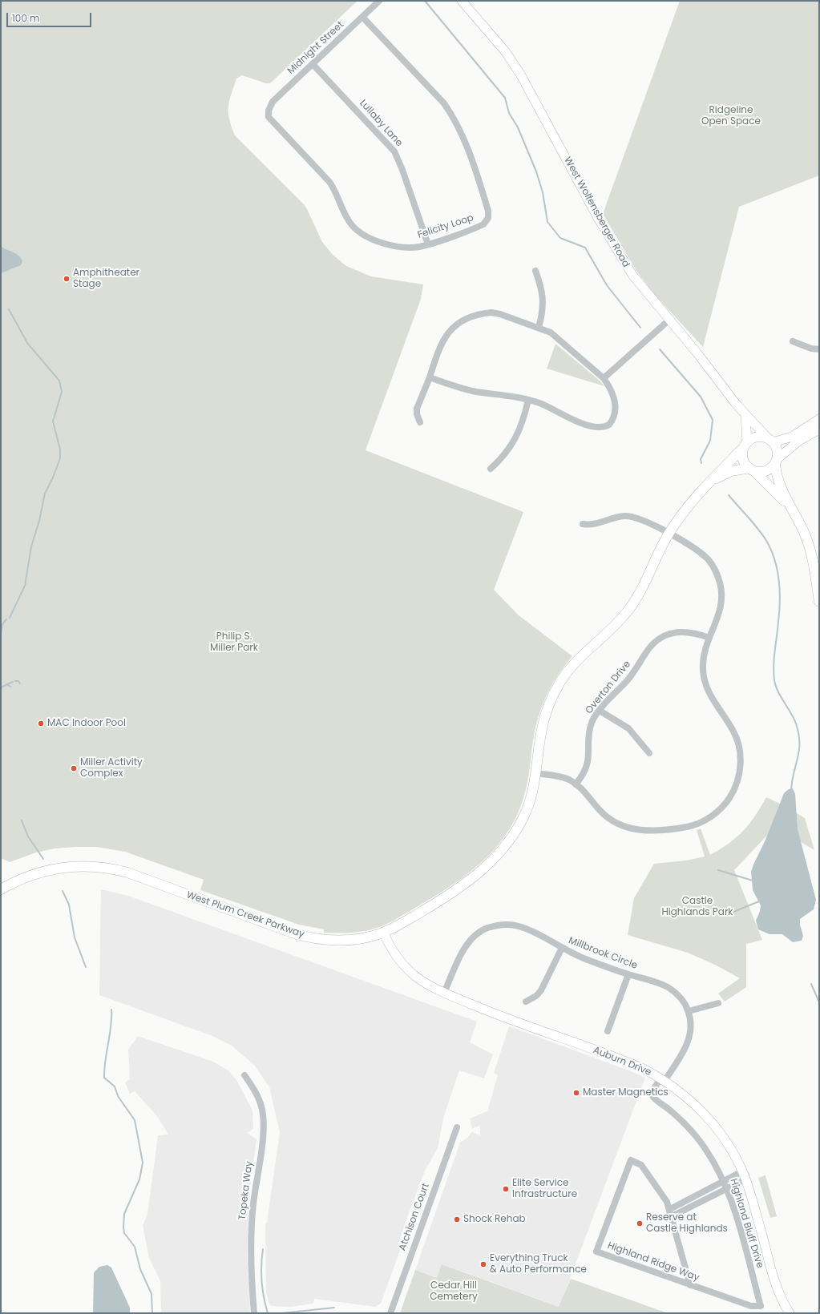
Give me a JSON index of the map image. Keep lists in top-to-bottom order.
{
  "streets": {
    "main road": ["West Wolfensberger Road", "West Plum Creek Parkway", "Auburn Drive"],
    "street": [
      "Midnight Street",
      "Lullaby Lane",
      "Felicity Loop",
      "Overton Drive",
      "Millbrook Circle",
      "Topeka Way",
      "Atchison Court",
      "Highland Bluff Drive",
      "Highland Ridge Way"
    ]
  },
  "crossings": [
    ["Midnight Street", "Lullaby Lane"],
    ["Midnight Street", "Felicity Loop"],
    ["Lullaby Lane", "Felicity Loop"],
    ["West Wolfensberger Road", "West Plum Creek Parkway"],
    ["West Plum Creek Parkway", "Auburn Drive"],
    ["Millbrook Circle", "Auburn Drive"],
    ["Millbrook Circle", "Highland Bluff Drive"],
    ["Auburn Drive", "Highland Bluff Drive"],
    ["Highland Bluff Drive", "Highland Ridge Way"]
  ],
  "parks": [
    "Ridgeline Open Space",
    "Philip S. Miller Park",
    "Castle Highlands Park",
    "Cedar Hill Cemetery"
  ],
  "places": [
    "Amphitheater Stage",
    "MAC Indoor Pool",
    "Miller Activity Complex",
    "Master Magnetics",
    "Elite Service Infrastructure",
    "Shock Rehab",
    "Reserve at Castle Highlands",
    "Everything Truck & Auto Performance"
  ],
  "scale_bar": "100 m"
}
